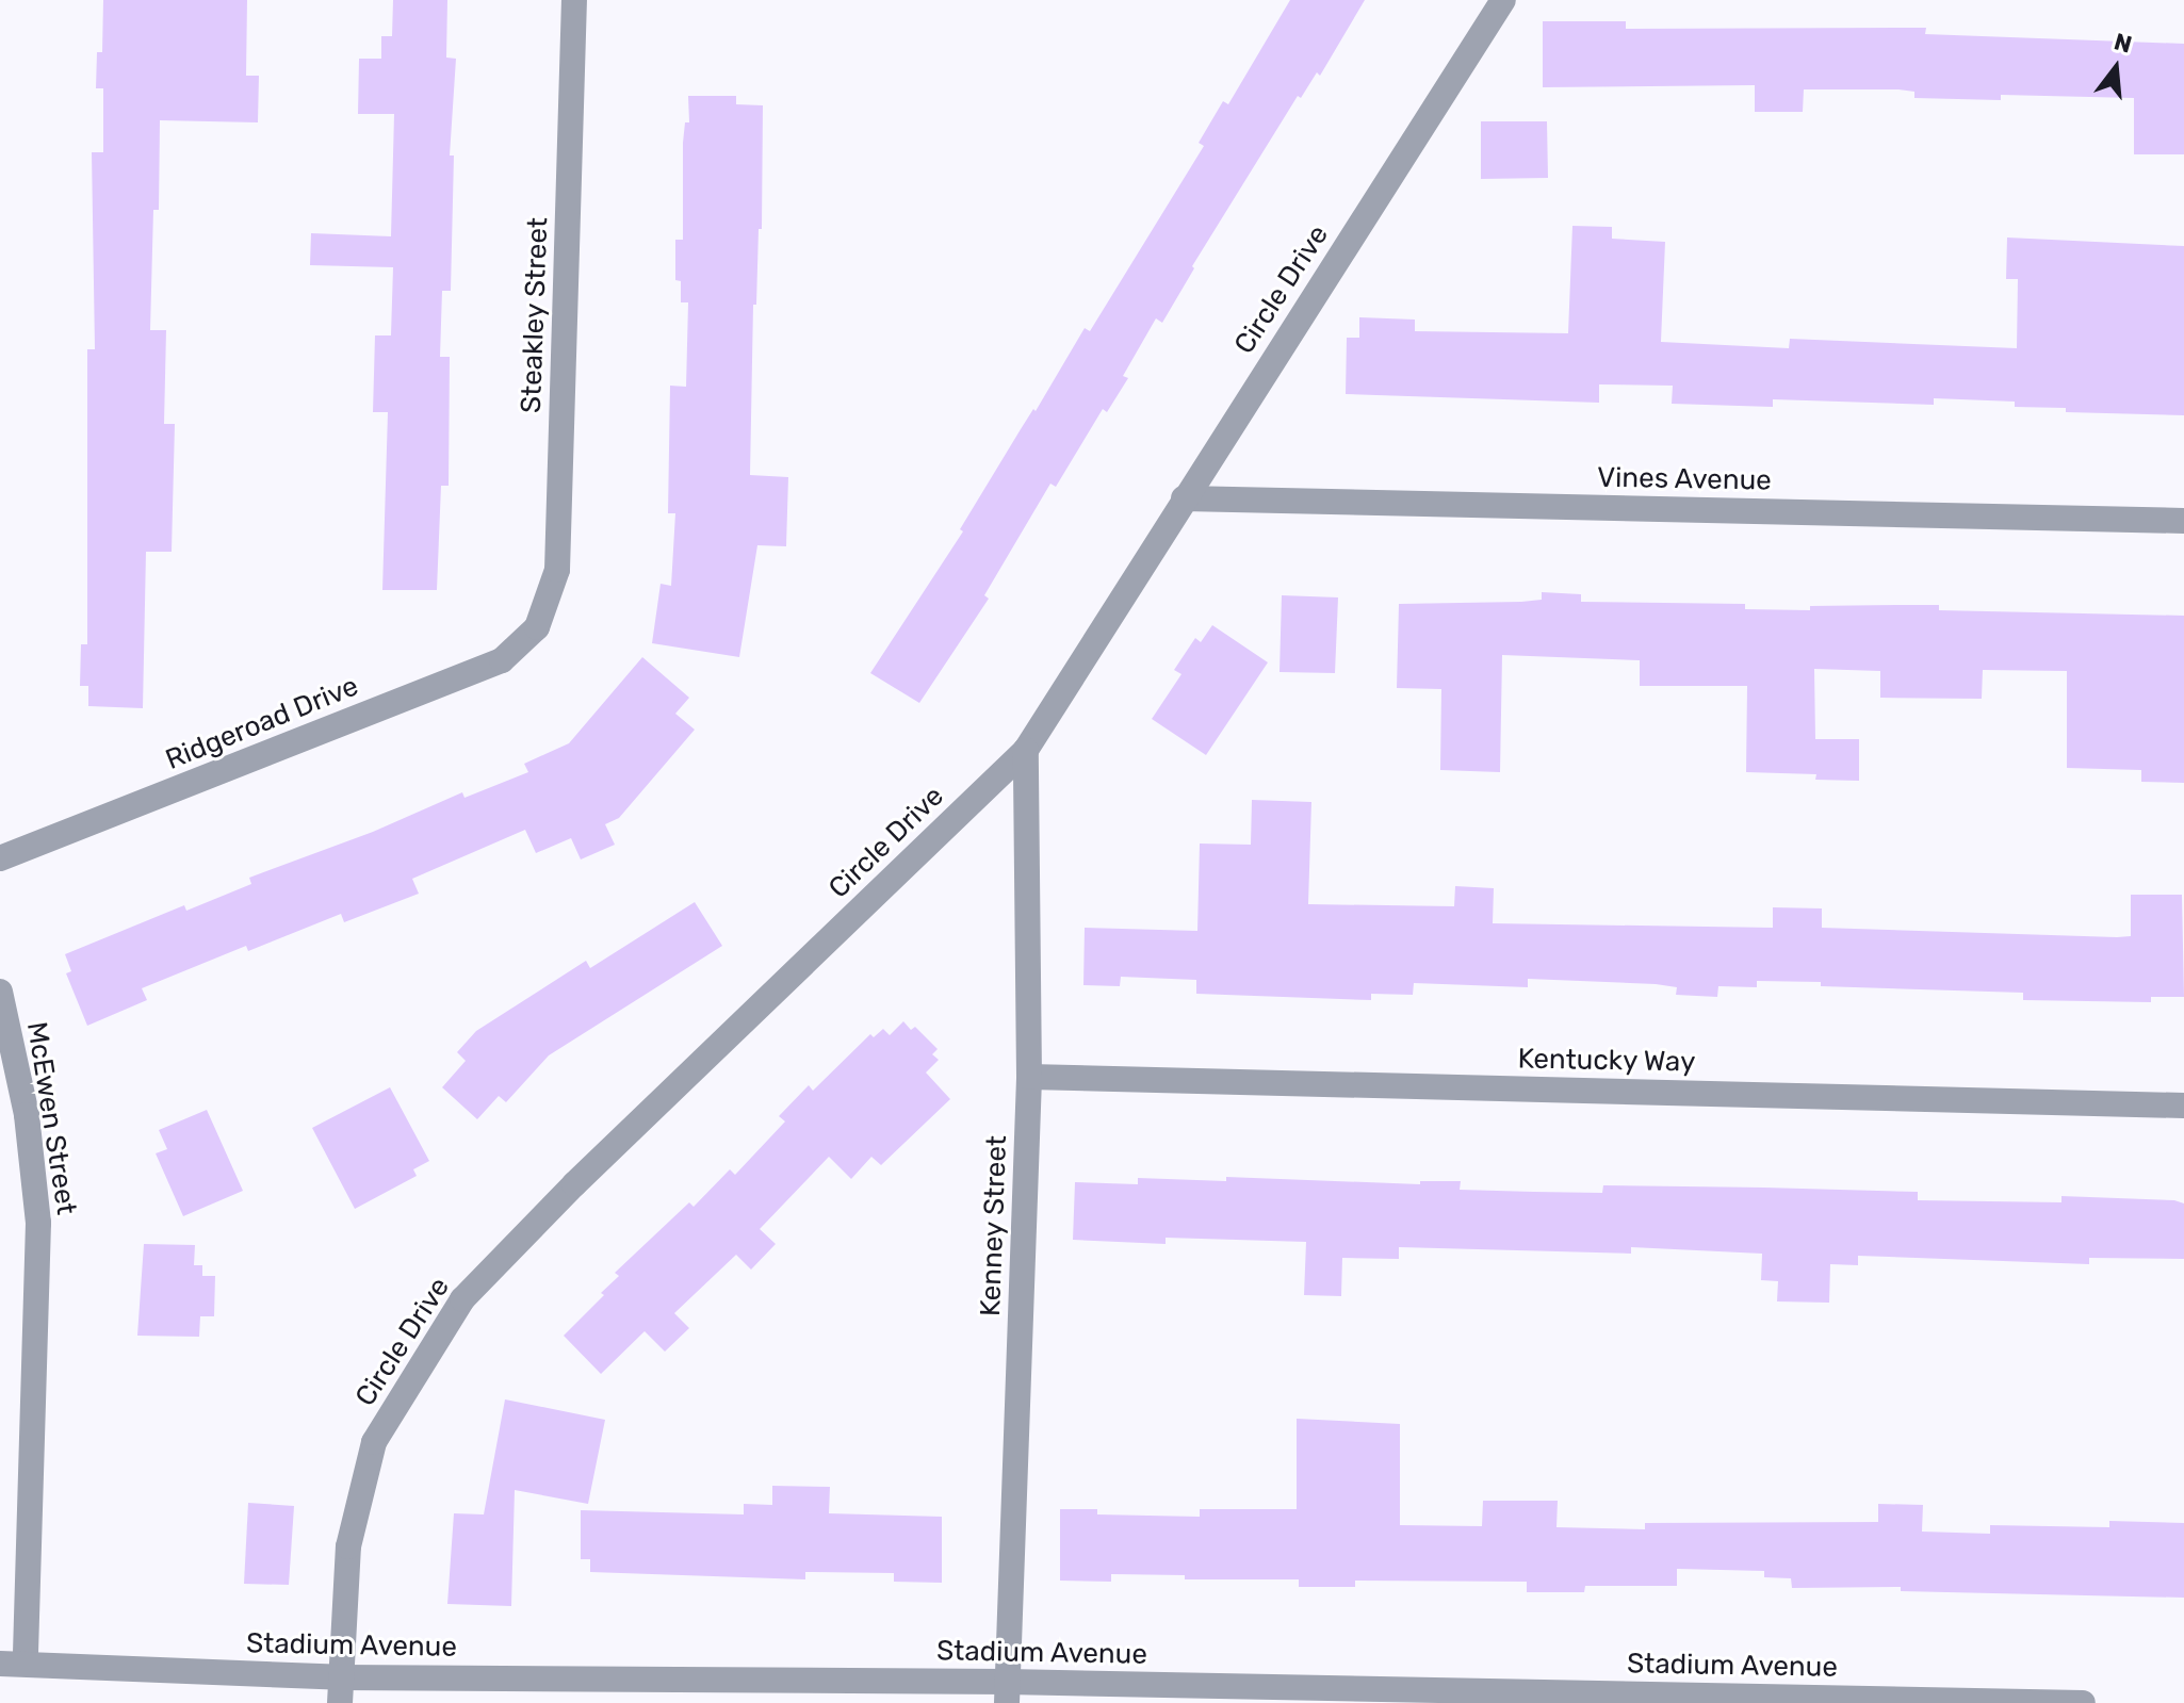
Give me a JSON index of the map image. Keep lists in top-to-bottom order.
{
  "streets": {
    "street": [
      "Circle Drive",
      "Steakley Street",
      "Vines Avenue",
      "Ridgeroad Drive",
      "Kentucky Way",
      "McEwen Street",
      "Kenney Street",
      "Stadium Avenue"
    ]
  },
  "crossings": [
    ["Circle Drive", "Vines Avenue"],
    ["Circle Drive", "Kenney Street"],
    ["Circle Drive", "Stadium Avenue"],
    ["Steakley Street", "Ridgeroad Drive"],
    ["Kentucky Way", "Kenney Street"],
    ["McEwen Street", "Stadium Avenue"],
    ["Kenney Street", "Stadium Avenue"]
  ],
  "north": "top"
}
